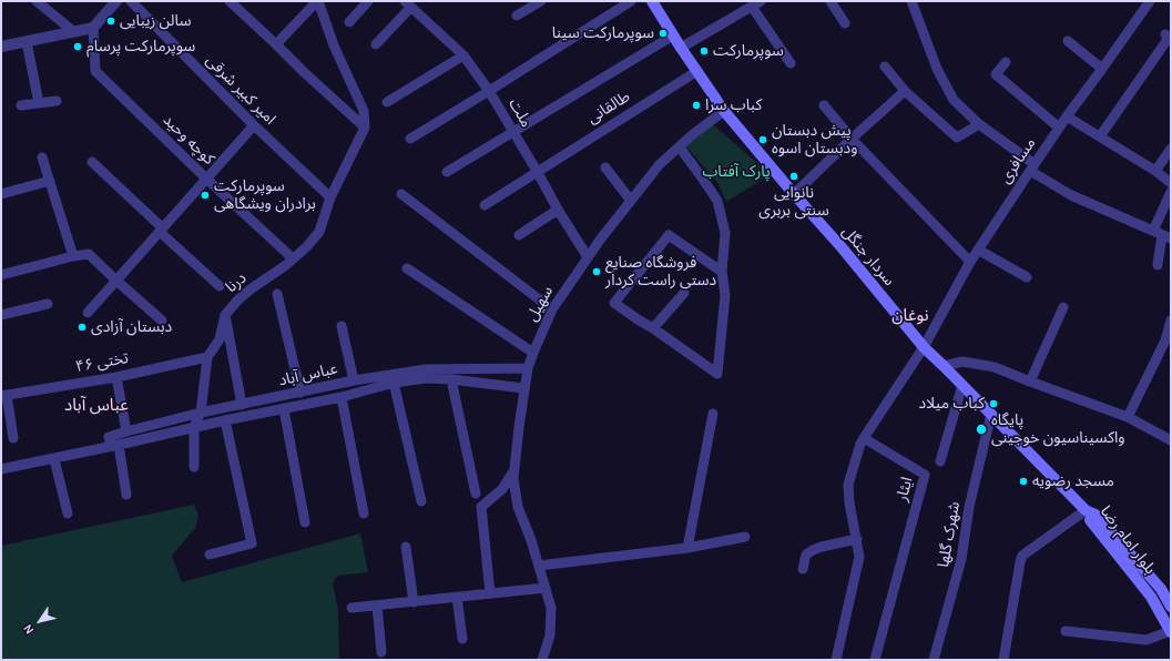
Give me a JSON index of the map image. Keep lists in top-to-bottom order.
{
  "streets": {
    "main road": ["سردار جنگل", "بلوار امام رضا"],
    "street": [
      "امیر کبیر شرقی",
      "طالقانی",
      "ملت",
      "کوچه وحید",
      "مسافری",
      "درنا",
      "سهیل",
      "تختی ۴۶",
      "عباس آباد",
      "ایثار",
      "شهرک گلها"
    ]
  },
  "crossings": [
    ["امیر کبیر شرقی", "درنا"],
    ["طالقانی", "ملت"],
    ["طالقانی", "سردار جنگل"],
    ["ملت", "سهیل"],
    ["کوچه وحید", "درنا"],
    ["مسافری", "سردار جنگل"],
    ["سردار جنگل", "سهیل"],
    ["سردار جنگل", "شهرک گلها"],
    ["سردار جنگل", "بلوار امام رضا"],
    ["درنا", "تختی ۴۶"],
    ["درنا", "عباس آباد"],
    ["سهیل", "عباس آباد"]
  ],
  "districts": ["نوغان", "عباس آباد"],
  "parks": ["پارک آفتاب"],
  "places": [
    "سالن زیبایی",
    "سوپرمارکت سینا",
    "سوپرمارکت پرسام",
    "سوپرمارکت",
    "کباب سرا",
    "پیش دبستان ودبستان اسوه",
    "نانوایی سنتی بربری",
    "سوپرمارکت برادران ویشگاهی",
    "فروشگاه صنایع دستی راست کردار",
    "دبستان آزادی",
    "کباب میلاد",
    "پایگاه واکسیناسیون خوجینی",
    "مسجد رضویه"
  ],
  "north": "bottom left"
}
